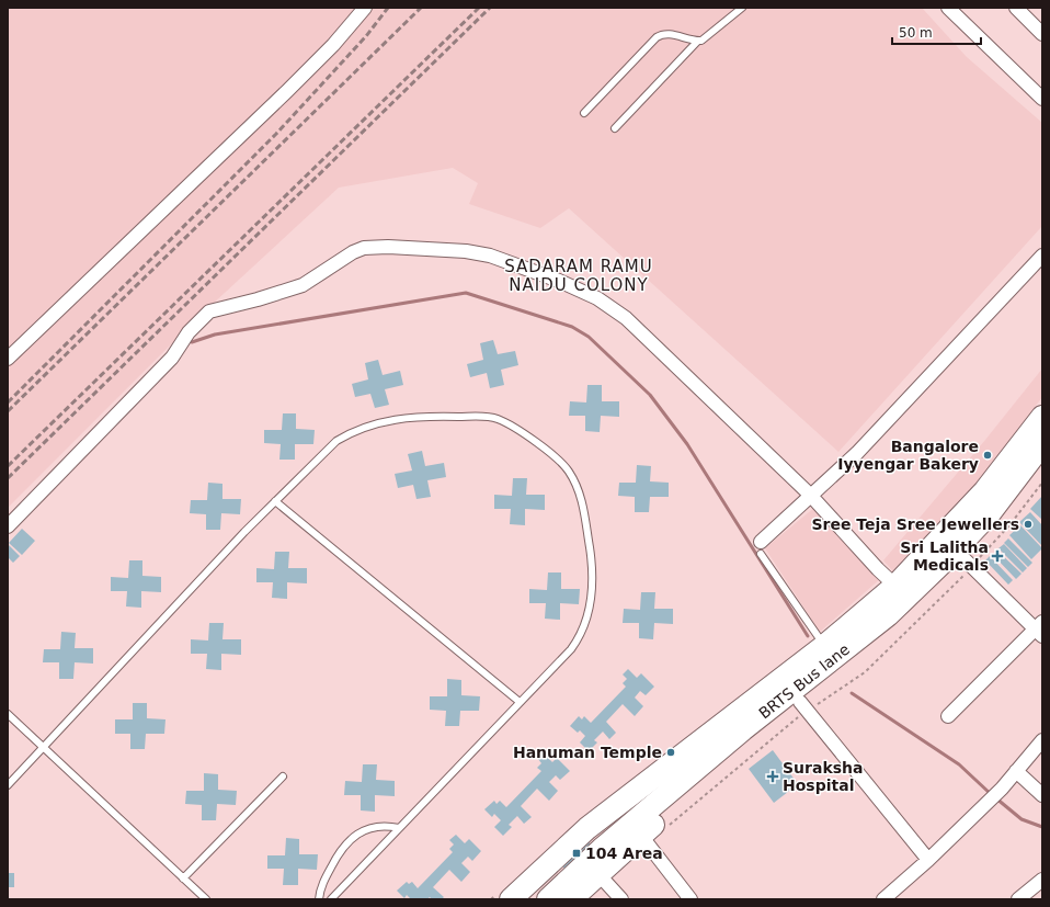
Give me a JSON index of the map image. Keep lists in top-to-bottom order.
{
  "streets": {
    "main road": ["BRTS Bus lane"]
  },
  "districts": ["SADARAM RAMU NAIDU COLONY"],
  "places": {
    "other": ["Bangalore Iyyengar Bakery", "Sree Teja Sree Jewellers", "Hanuman Temple"],
    "health": ["Sri Lalitha Medicals", "Suraksha Hospital"],
    "transit": ["104 Area"]
  },
  "scale_bar": "50 m"
}
